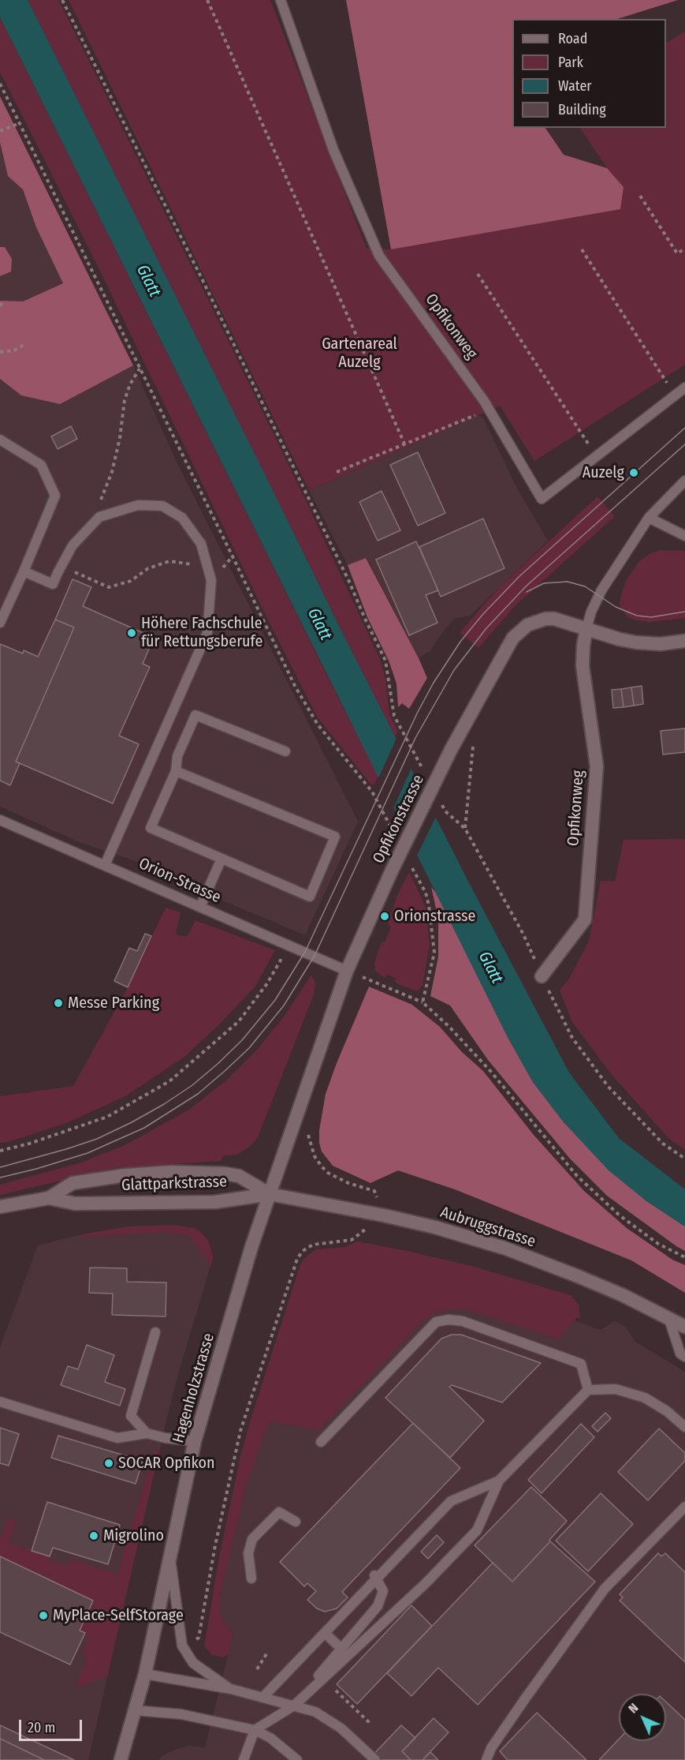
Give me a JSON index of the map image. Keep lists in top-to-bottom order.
{
  "streets": {
    "street": [
      "Opfikonweg",
      "Opfikonstrasse",
      "Glattparkstrasse",
      "Aubruggstrasse",
      "Hagenholzstrasse"
    ],
    "lane": ["Orion-Strasse"]
  },
  "crossings": [
    ["Opfikonweg", "Opfikonstrasse"],
    ["Opfikonstrasse", "Orion-Strasse"],
    ["Opfikonstrasse", "Glattparkstrasse"],
    ["Opfikonstrasse", "Aubruggstrasse"],
    ["Opfikonstrasse", "Hagenholzstrasse"],
    ["Glattparkstrasse", "Aubruggstrasse"],
    ["Glattparkstrasse", "Hagenholzstrasse"],
    ["Aubruggstrasse", "Hagenholzstrasse"]
  ],
  "water": ["Glatt"],
  "parks": ["Gartenareal Auzelg"],
  "places": [
    "Auzelg",
    "Höhere Fachschule für Rettungsberufe",
    "Orionstrasse",
    "Messe Parking",
    "SOCAR Opfikon",
    "Migrolino",
    "MyPlace-SelfStorage"
  ],
  "legend": [
    "Road",
    "Park",
    "Water",
    "Building"
  ],
  "scale_bar": "20 m",
  "north": "top left"
}
